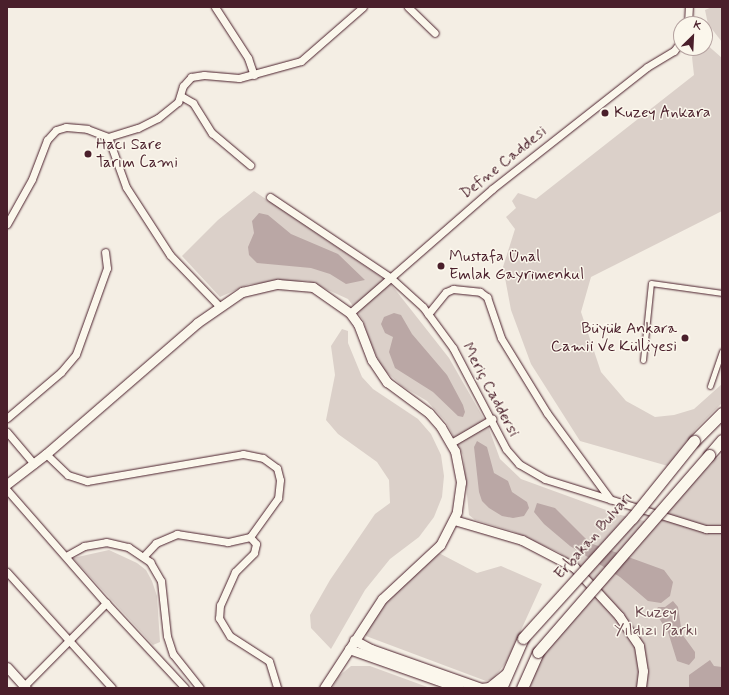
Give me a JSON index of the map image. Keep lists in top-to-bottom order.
{
  "streets": {
    "highway": ["Erbakan Bulvarı"],
    "street": ["Defne Caddesi", "Meriç Caddersi"]
  },
  "crossings": [
    ["Defne Caddesi", "Meriç Caddersi"]
  ],
  "parks": ["Kuzey Yıldızı Parkı"],
  "places": [
    "Kuzey Ankara",
    "Hacı Sare Tarım Cami",
    "Mustafa Ünal Emlak Gayrimenkul",
    "Büyük Ankara Camii Ve Külliyesi"
  ],
  "north": "top right"
}
